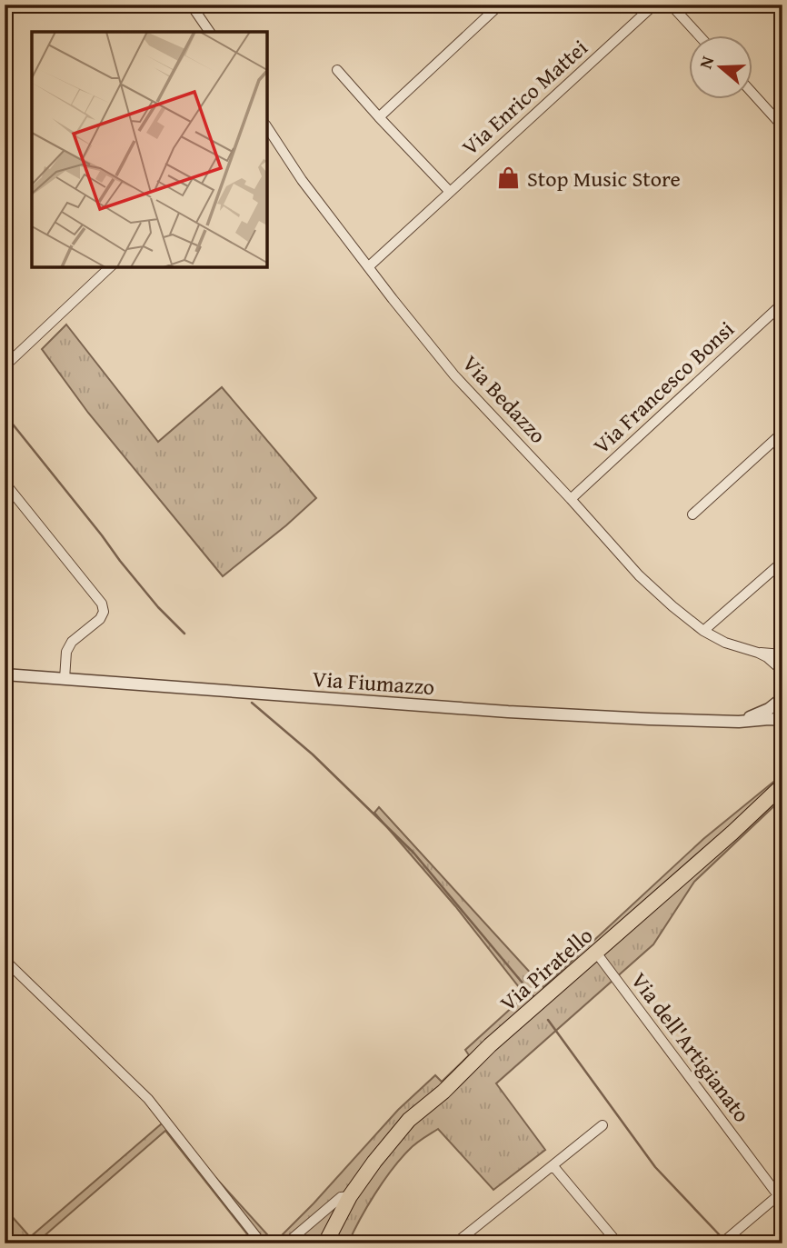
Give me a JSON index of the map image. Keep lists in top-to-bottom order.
{
  "streets": {
    "main road": ["Via Piratello"],
    "street": [
      "Via Enrico Mattei",
      "Via Francesco Bonsi",
      "Via Bedazzo",
      "Via Fiumazzo",
      "Via dell'Artigianato"
    ]
  },
  "crossings": [
    ["Via Enrico Mattei", "Via Bedazzo"],
    ["Via Francesco Bonsi", "Via Bedazzo"],
    ["Via Piratello", "Via dell'Artigianato"]
  ],
  "places": {
    "shop": ["Stop Music Store"]
  },
  "north": "left"
}
